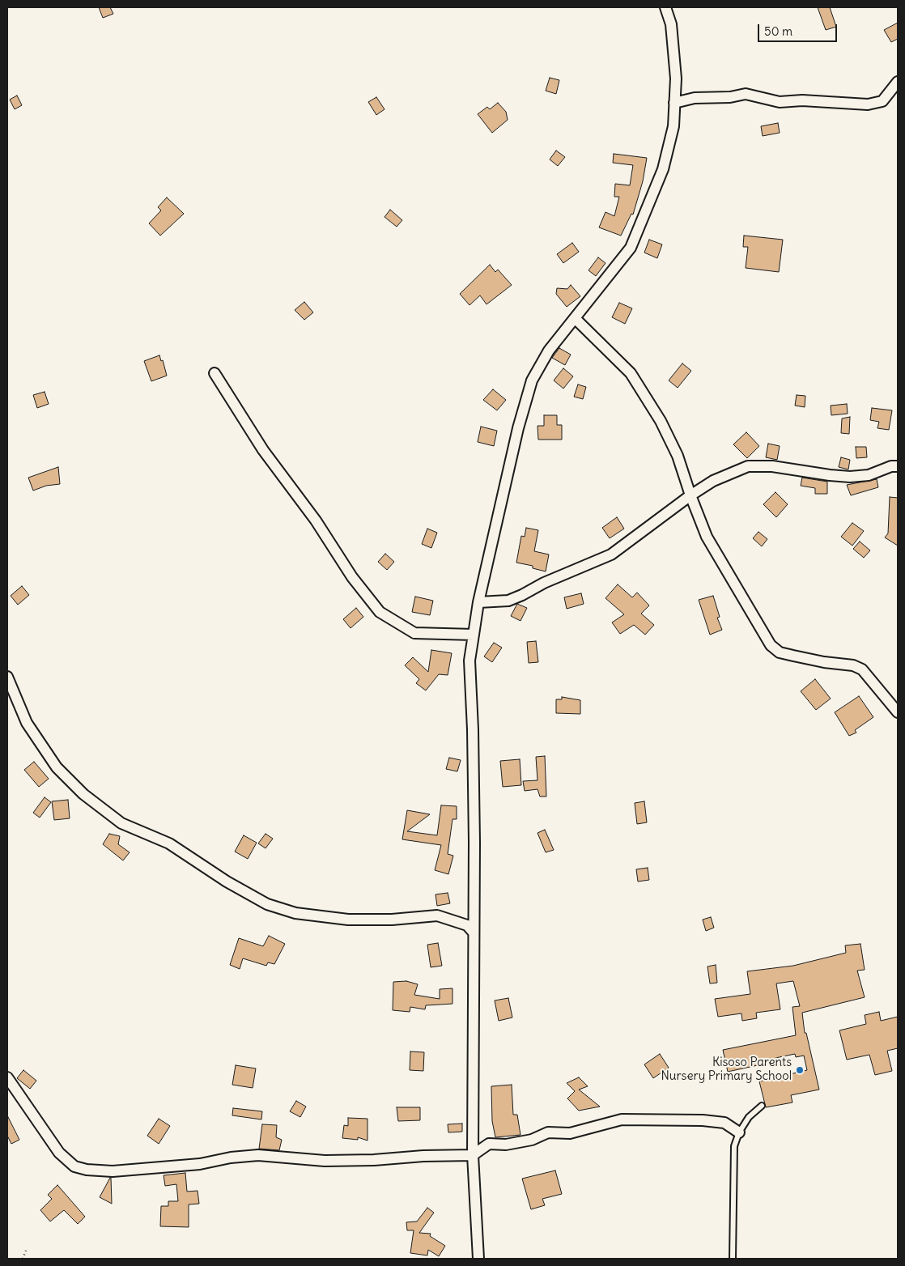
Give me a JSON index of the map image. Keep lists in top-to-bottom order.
{
  "places": ["Kisoso Parents Nursery Primary School"],
  "scale_bar": "50 m"
}
